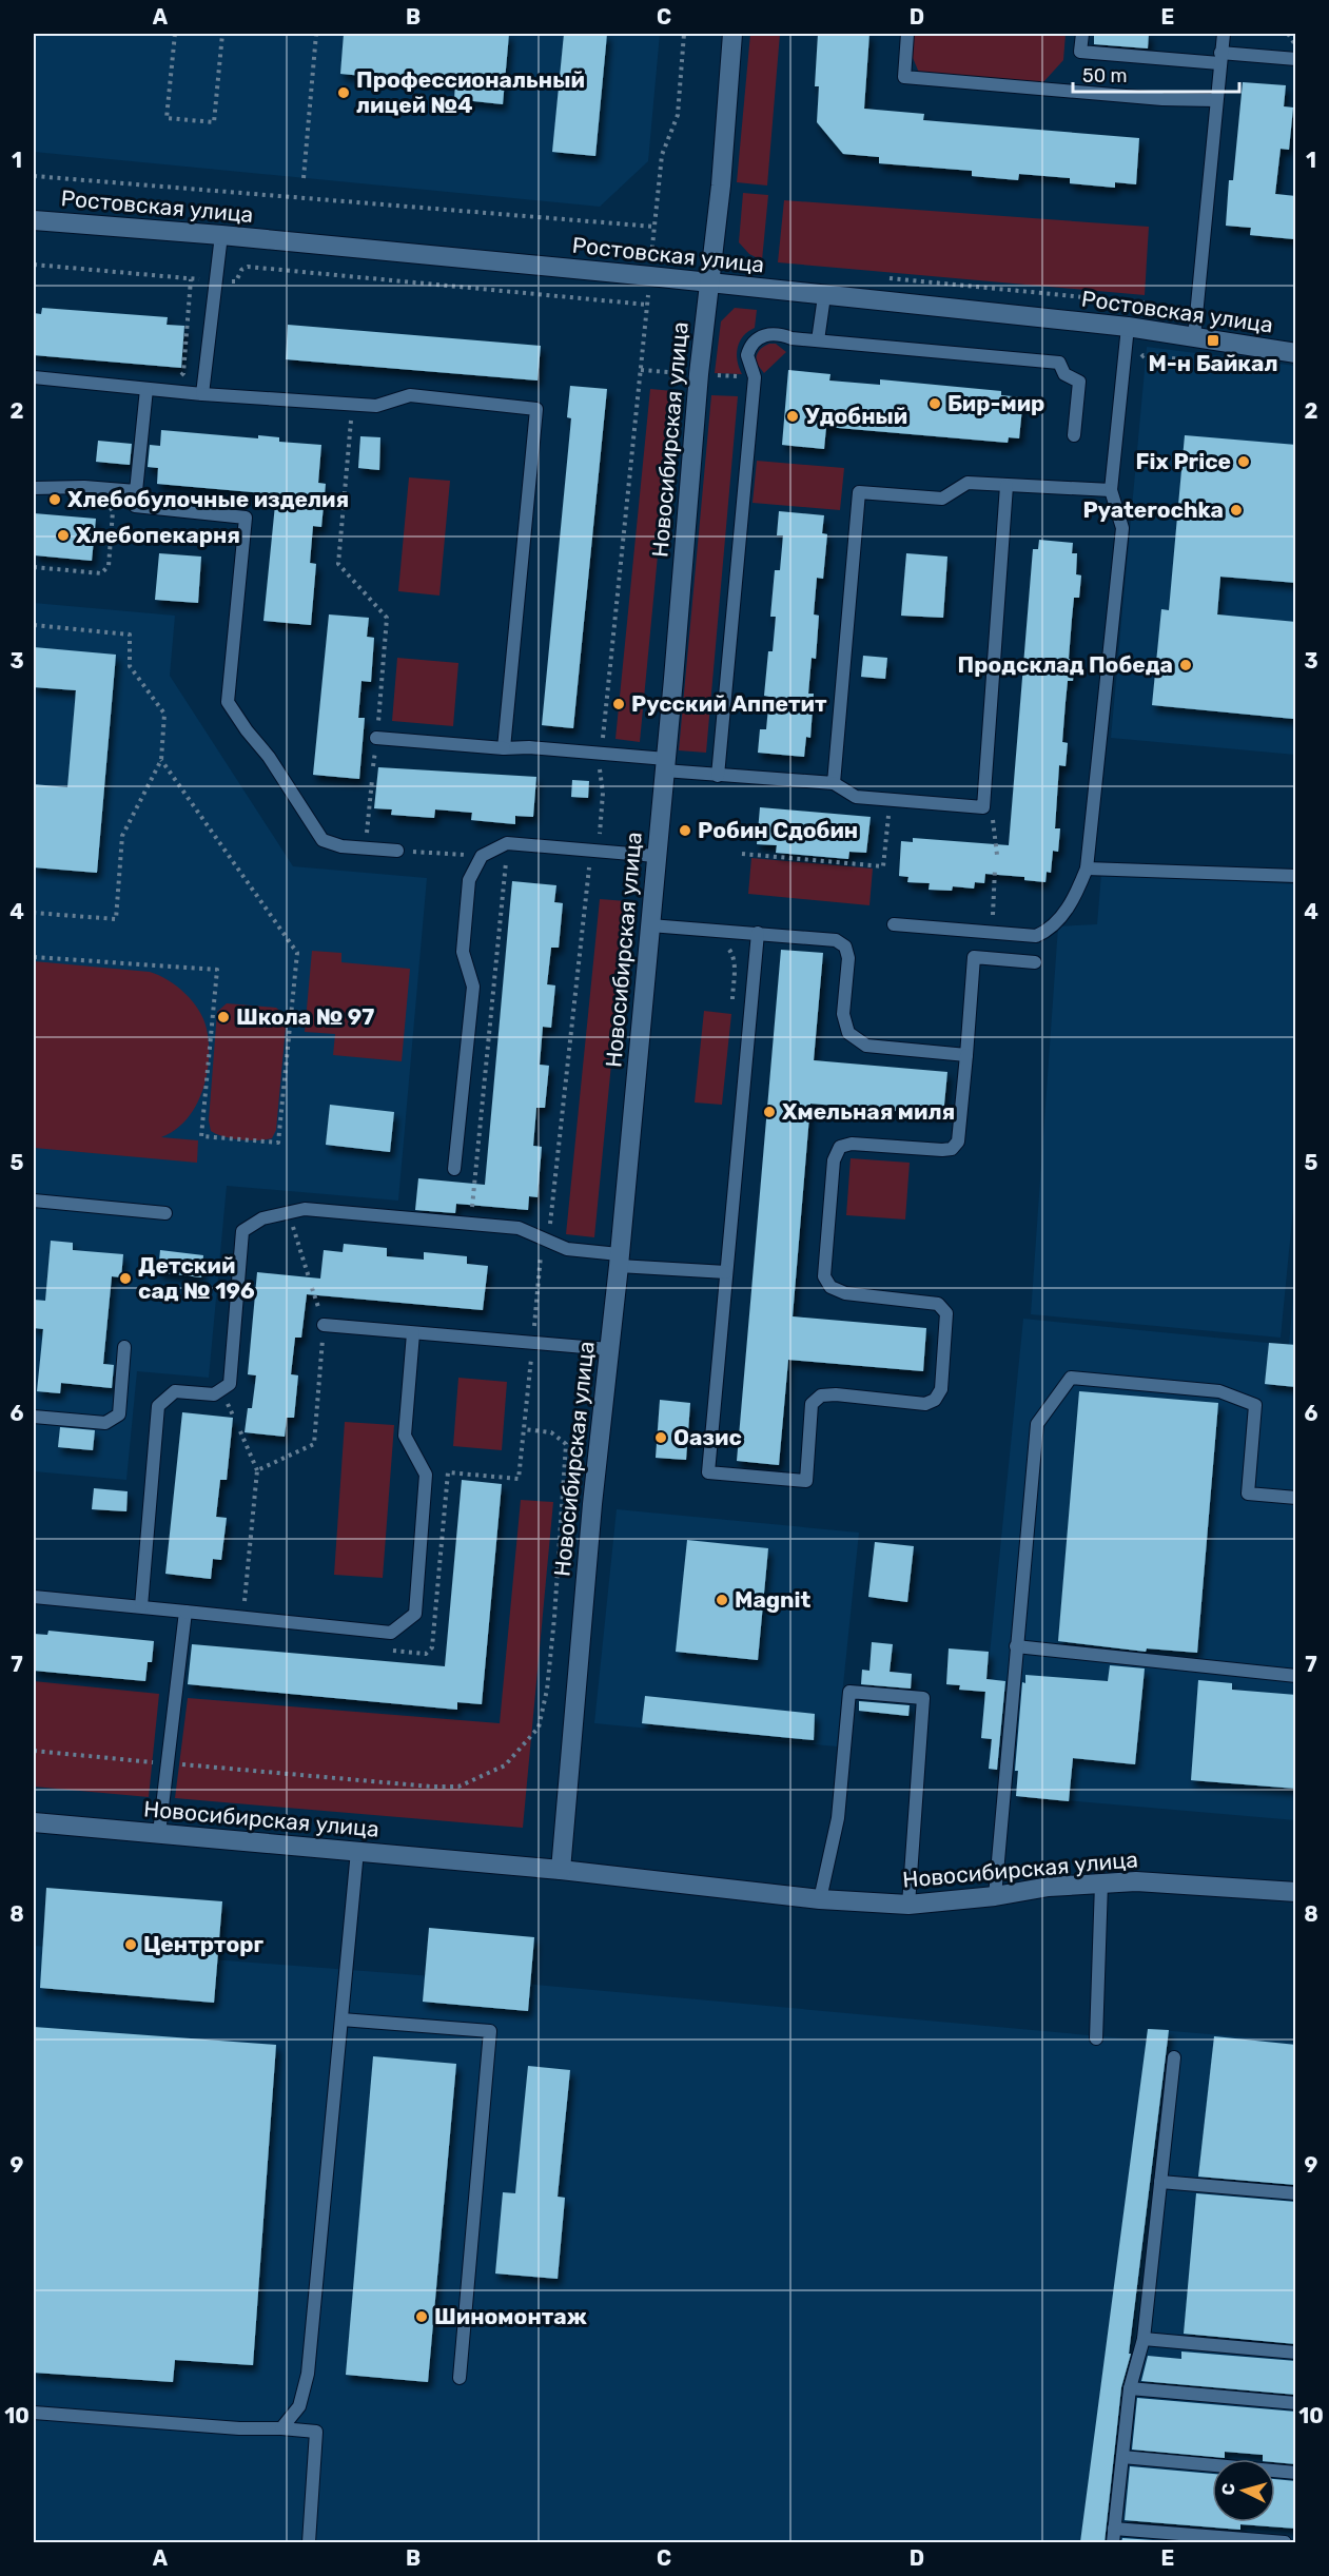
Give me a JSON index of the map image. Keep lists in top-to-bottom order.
{
  "streets": {
    "street": ["Ростовская улица", "Новосибирская улица"]
  },
  "crossings": [
    ["Ростовская улица", "Новосибирская улица"]
  ],
  "places": {
    "other": [
      "Профессиональный лицей №4",
      "Бир-мир",
      "Удобный",
      "Fix Price",
      "Хлебобулочные изделия",
      "Pyaterochka",
      "Хлебопекарня",
      "Продсклад Победа",
      "Русский Аппетит",
      "Робин Сдобин",
      "Школа № 97",
      "Хмельная миля",
      "Детский сад № 196",
      "Оазис",
      "Magnit",
      "Центрторг",
      "Шиномонтаж"
    ],
    "transit": ["М-н Байкал"]
  },
  "scale_bar": "50 m",
  "north": "left",
  "grid": {
    "columns": [
      "A",
      "B",
      "C",
      "D",
      "E"
    ],
    "rows": [
      "1",
      "2",
      "3",
      "4",
      "5",
      "6",
      "7",
      "8",
      "9",
      "10"
    ]
  }
}
